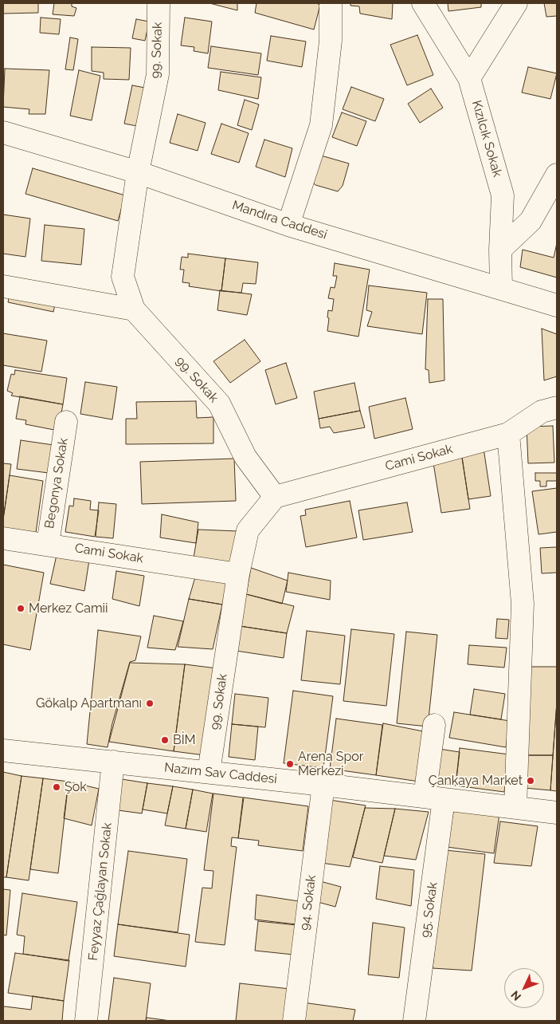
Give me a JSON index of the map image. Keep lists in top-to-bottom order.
{
  "streets": {
    "street": [
      "99. Sokak",
      "Kızılcık Sokak",
      "Mandıra Caddesi",
      "Cami Sokak",
      "Begonya Sokak",
      "Nazım Sav Caddesi",
      "Feyyaz Çağlayan Sokak",
      "94. Sokak",
      "95. Sokak"
    ]
  },
  "crossings": [
    ["99. Sokak", "Mandıra Caddesi"],
    ["99. Sokak", "Cami Sokak"],
    ["99. Sokak", "Nazım Sav Caddesi"],
    ["Kızılcık Sokak", "Mandıra Caddesi"],
    ["Cami Sokak", "Begonya Sokak"],
    ["Nazım Sav Caddesi", "Feyyaz Çağlayan Sokak"],
    ["Nazım Sav Caddesi", "94. Sokak"],
    ["Nazım Sav Caddesi", "95. Sokak"]
  ],
  "places": [
    "Merkez Camii",
    "Gökalp Apartmanı",
    "BİM",
    "Arena Spor Merkezi",
    "Çankaya Market",
    "Şok"
  ],
  "north": "bottom left"
}
